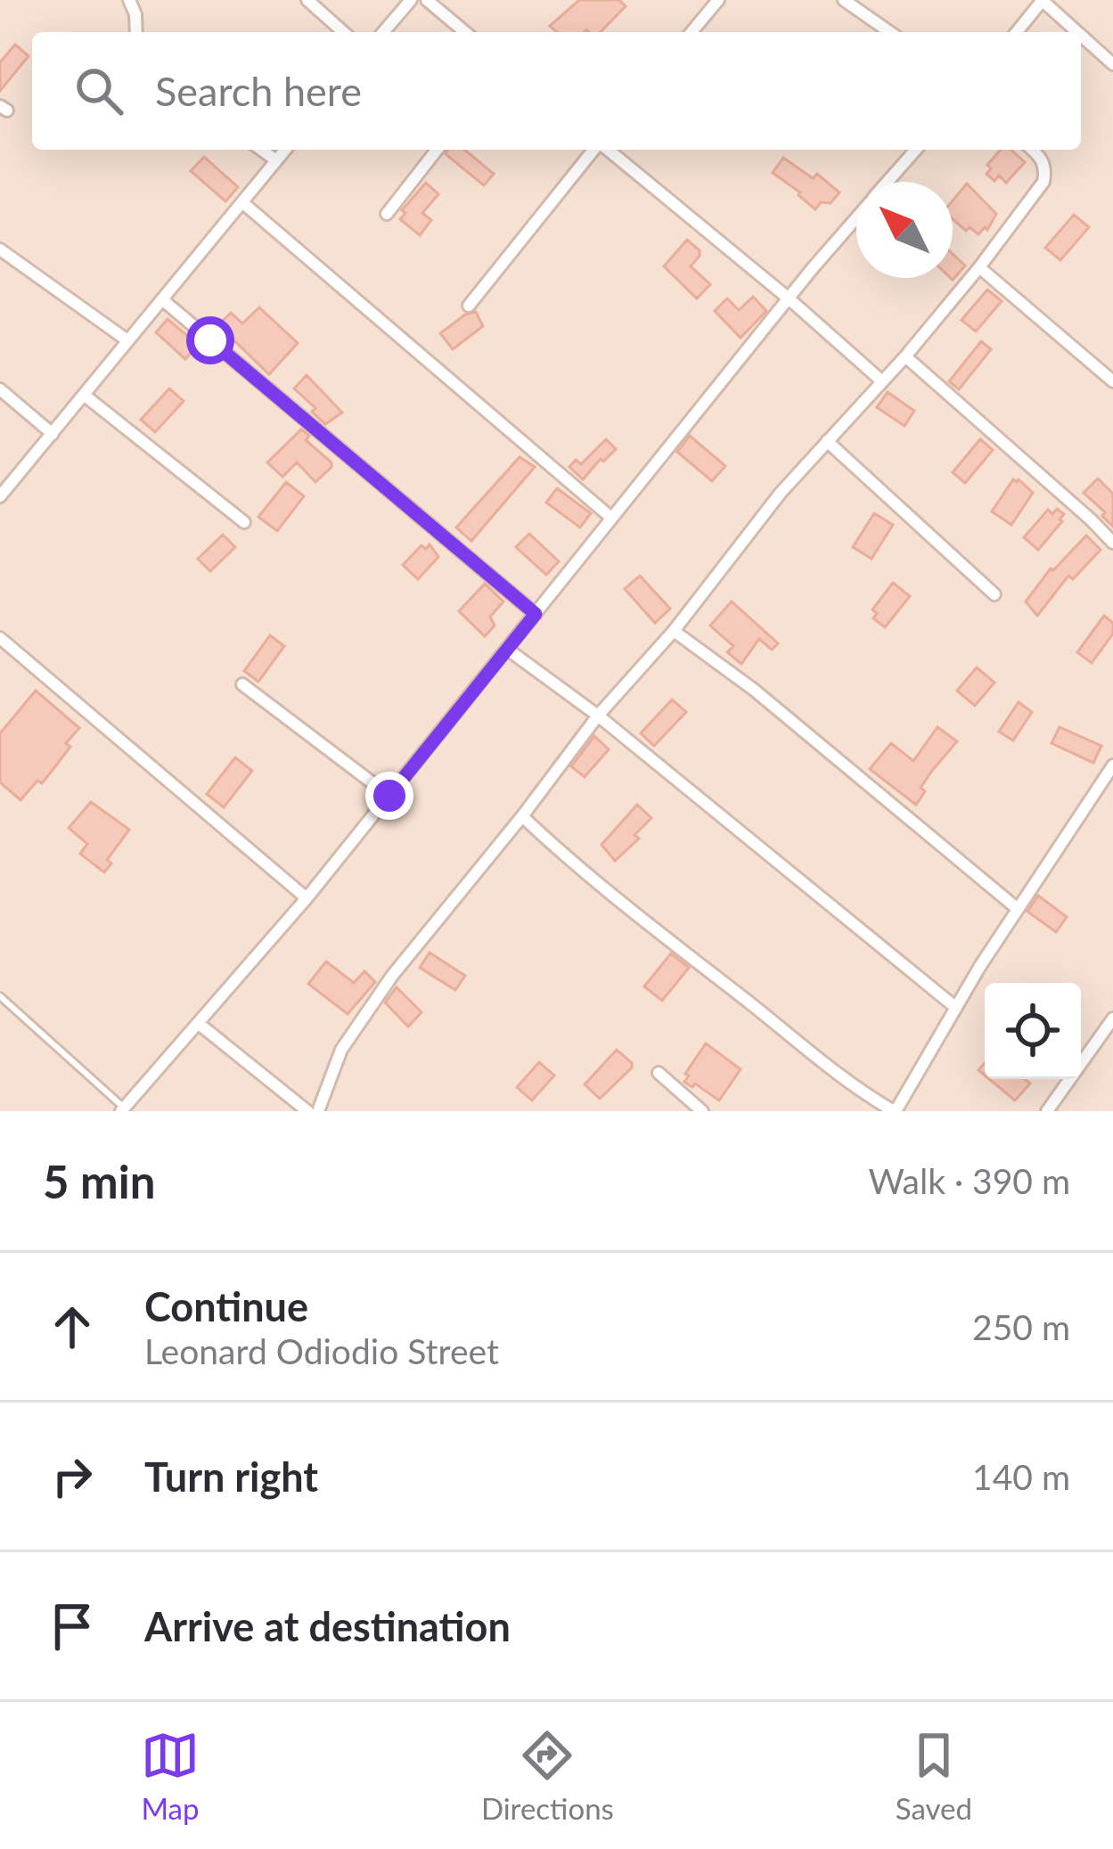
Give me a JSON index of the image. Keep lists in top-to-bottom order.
{
  "north": "top left",
  "page": {
    "search": "Search here",
    "heading": ["5 min", "Walk · 390 m"],
    "list": [
      ["Continue", "Leonard Odiodio Street", "250 m"],
      ["Turn right", "140 m"],
      "Arrive at destination"
    ],
    "nav": ["Map", "Directions", "Saved"]
  }
}
